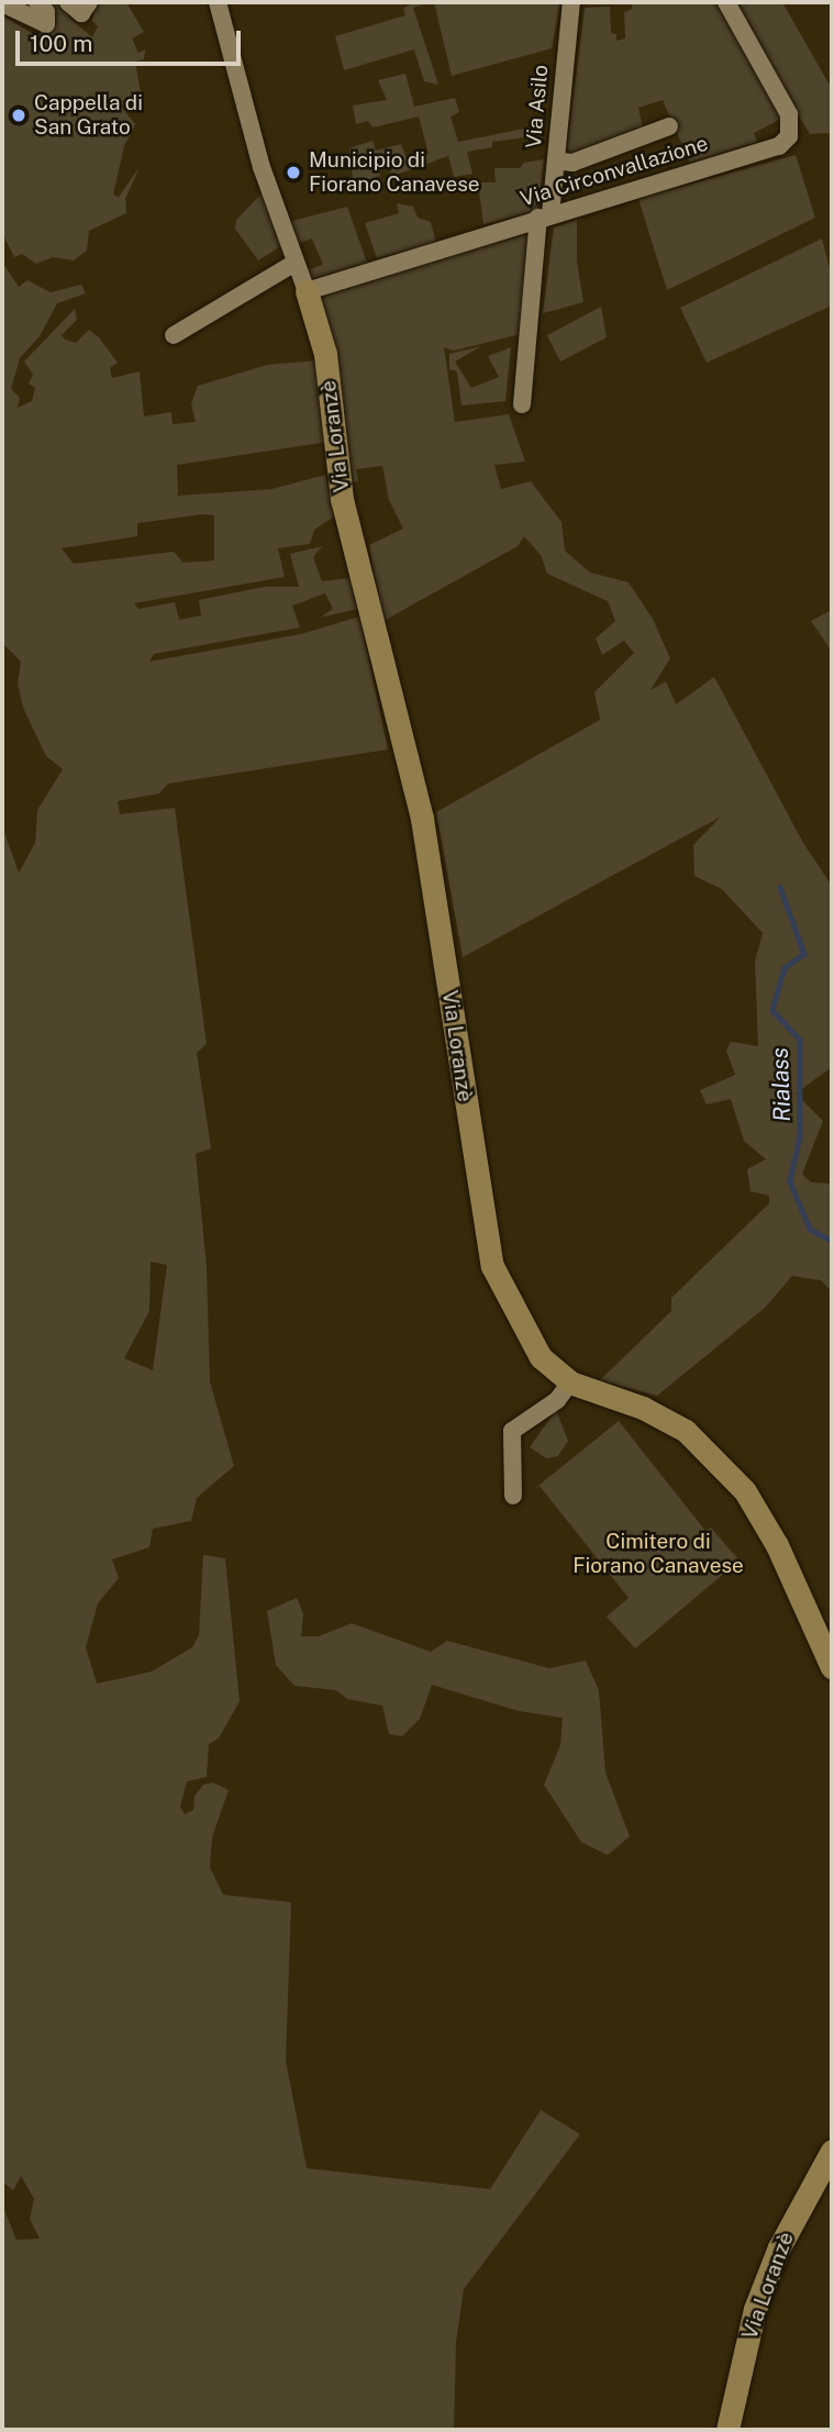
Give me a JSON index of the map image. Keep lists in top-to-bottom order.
{
  "streets": {
    "street": ["Via Asilo", "Via Circonvallazione", "Via Loranzè"]
  },
  "crossings": [
    ["Via Asilo", "Via Circonvallazione"],
    ["Via Circonvallazione", "Via Loranzè"]
  ],
  "water": ["Rialass"],
  "parks": ["Cimitero di Fiorano Canavese"],
  "places": ["Cappella di San Grato", "Municipio di Fiorano Canavese"],
  "scale_bar": "100 m"
}
